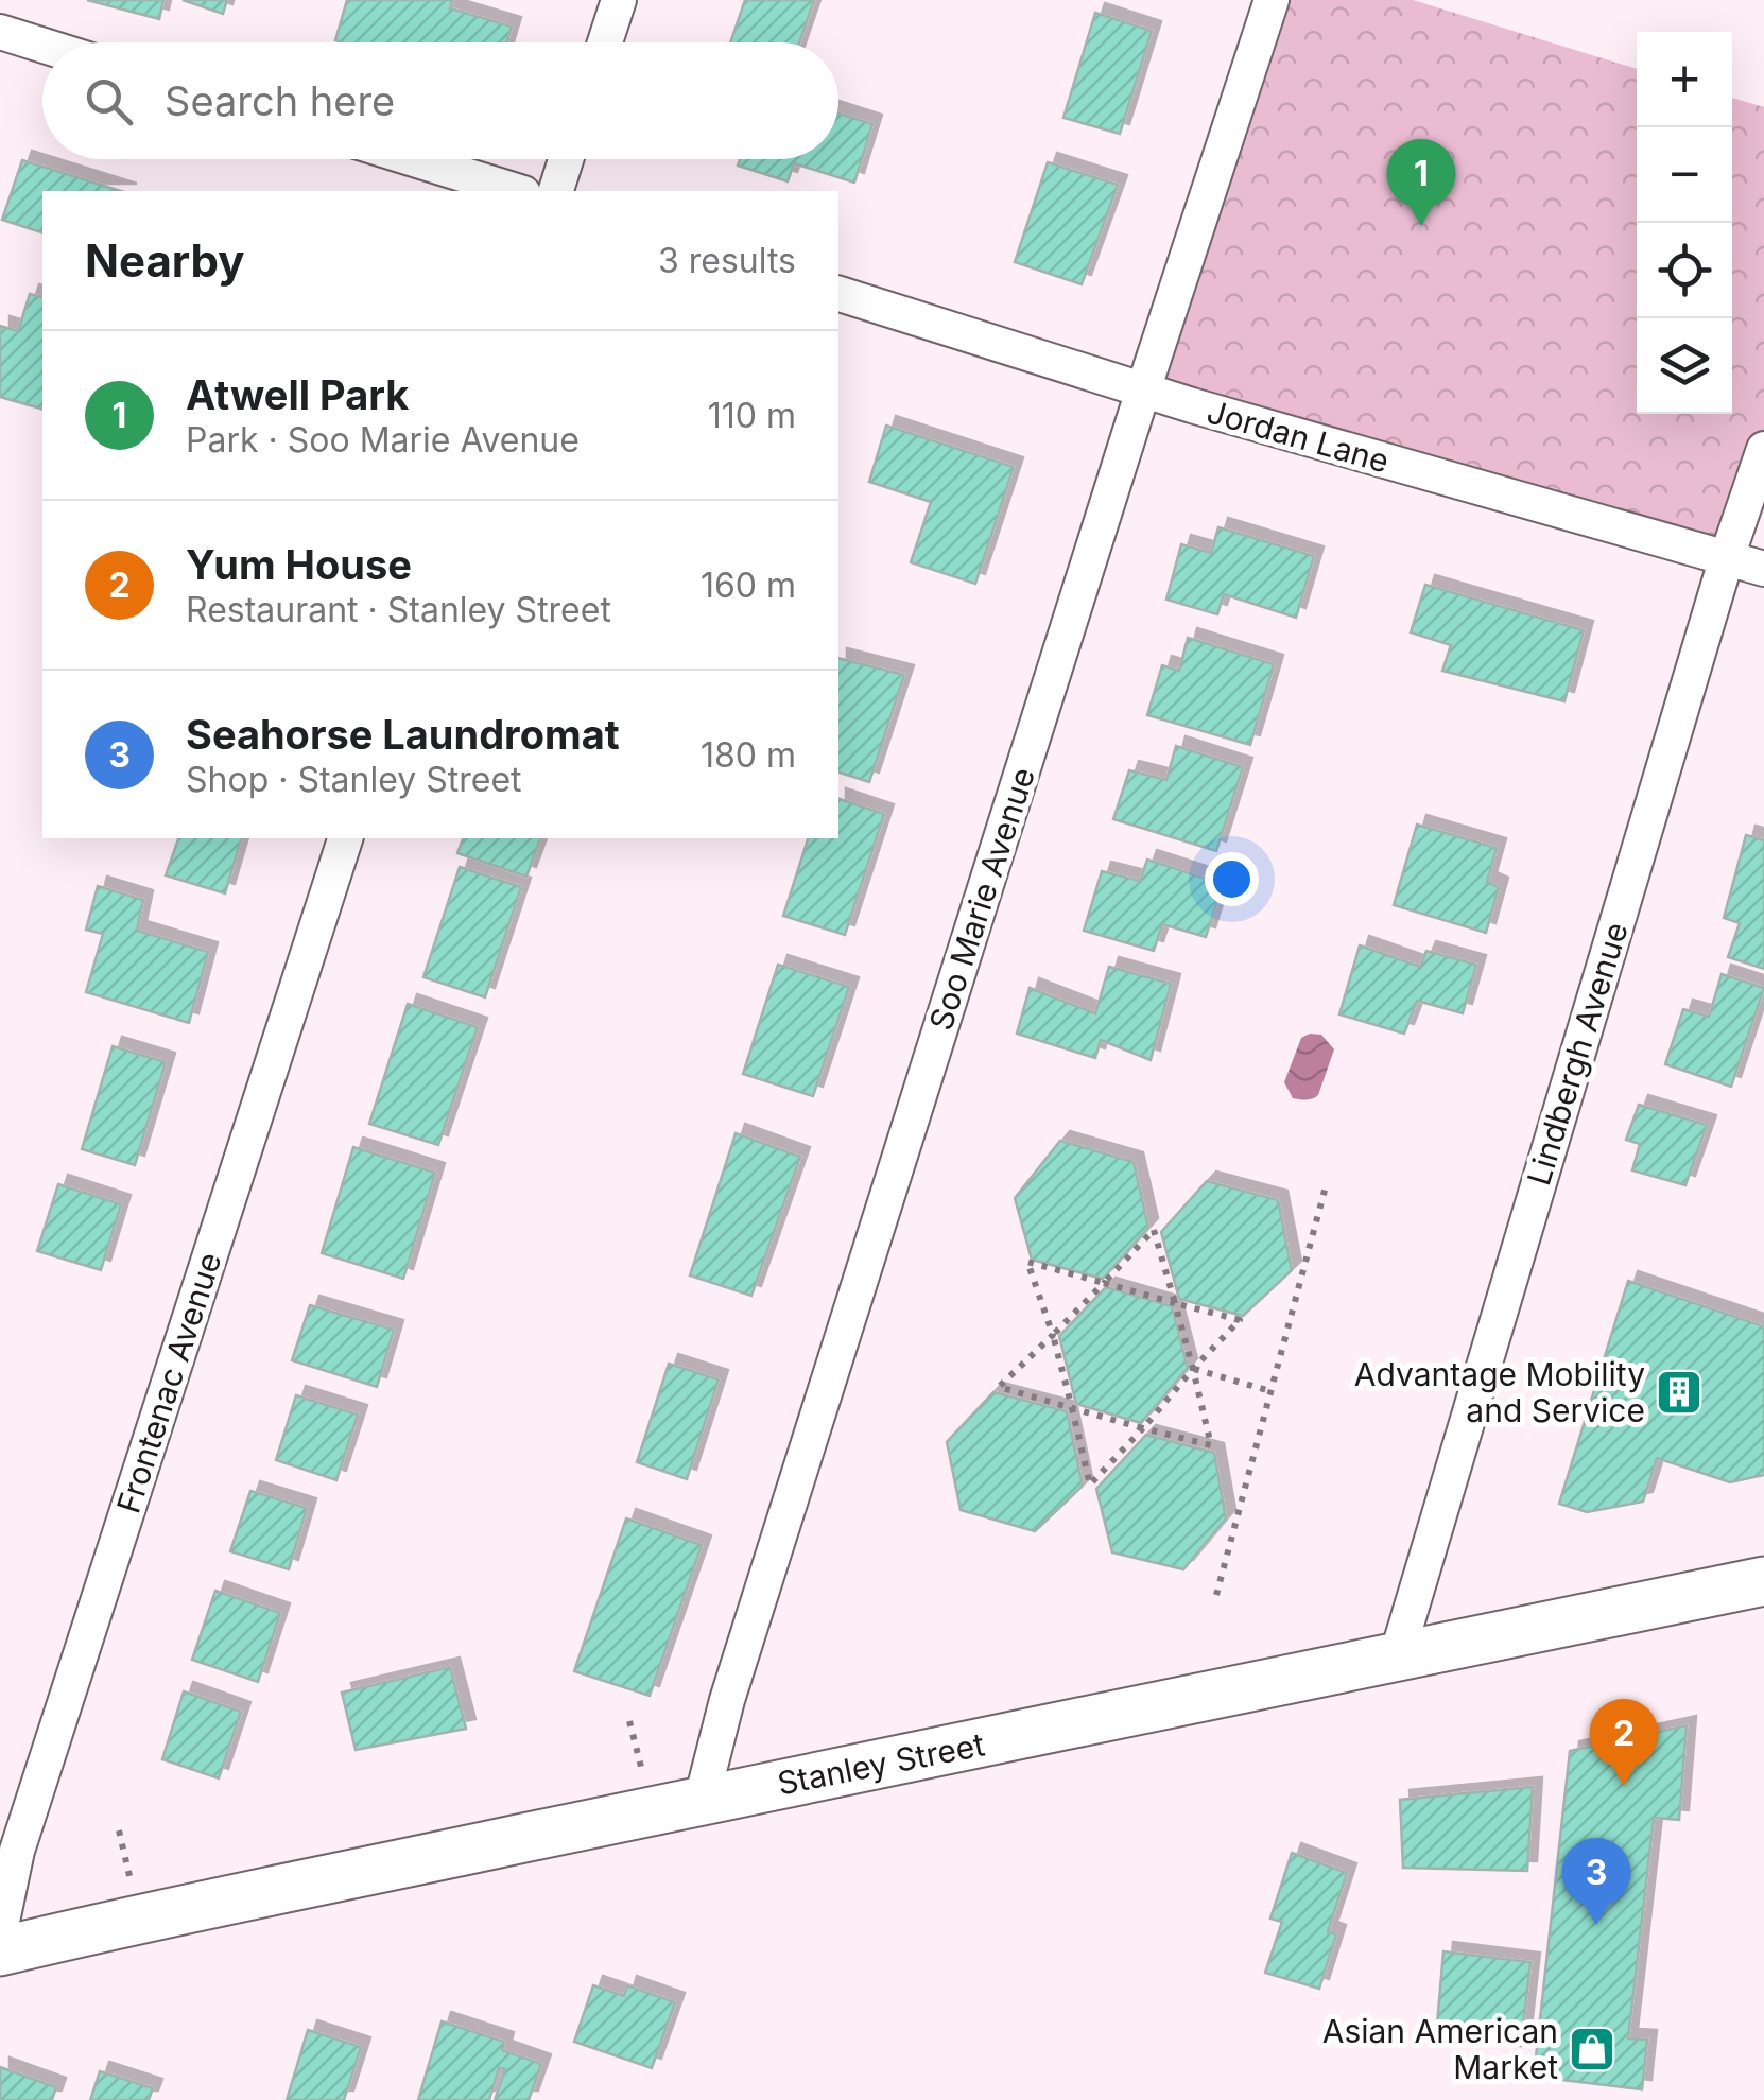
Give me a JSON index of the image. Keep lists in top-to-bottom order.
{
  "streets": {
    "street": [
      "Jordan Lane",
      "Soo Marie Avenue",
      "Lindbergh Avenue",
      "Frontenac Avenue",
      "Stanley Street"
    ]
  },
  "crossings": [
    ["Jordan Lane", "Soo Marie Avenue"],
    ["Jordan Lane", "Lindbergh Avenue"],
    ["Soo Marie Avenue", "Stanley Street"],
    ["Lindbergh Avenue", "Stanley Street"]
  ],
  "places": {
    "building": ["Advantage Mobility and Service"],
    "shop": ["Asian American Market"]
  },
  "page": {
    "map_buttons": ["+", "−"],
    "search": "Search here",
    "pins": ["1", "2", "3"],
    "heading": ["Nearby", "3 results"],
    "list": [
      {
        "mark": "1",
        "name": "Atwell Park",
        "note": "Park · Soo Marie Avenue",
        "value": "110 m"
      },
      {
        "mark": "2",
        "name": "Yum House",
        "note": "Restaurant · Stanley Street",
        "value": "160 m"
      },
      {
        "mark": "3",
        "name": "Seahorse Laundromat",
        "note": "Shop · Stanley Street",
        "value": "180 m"
      }
    ]
  }
}
